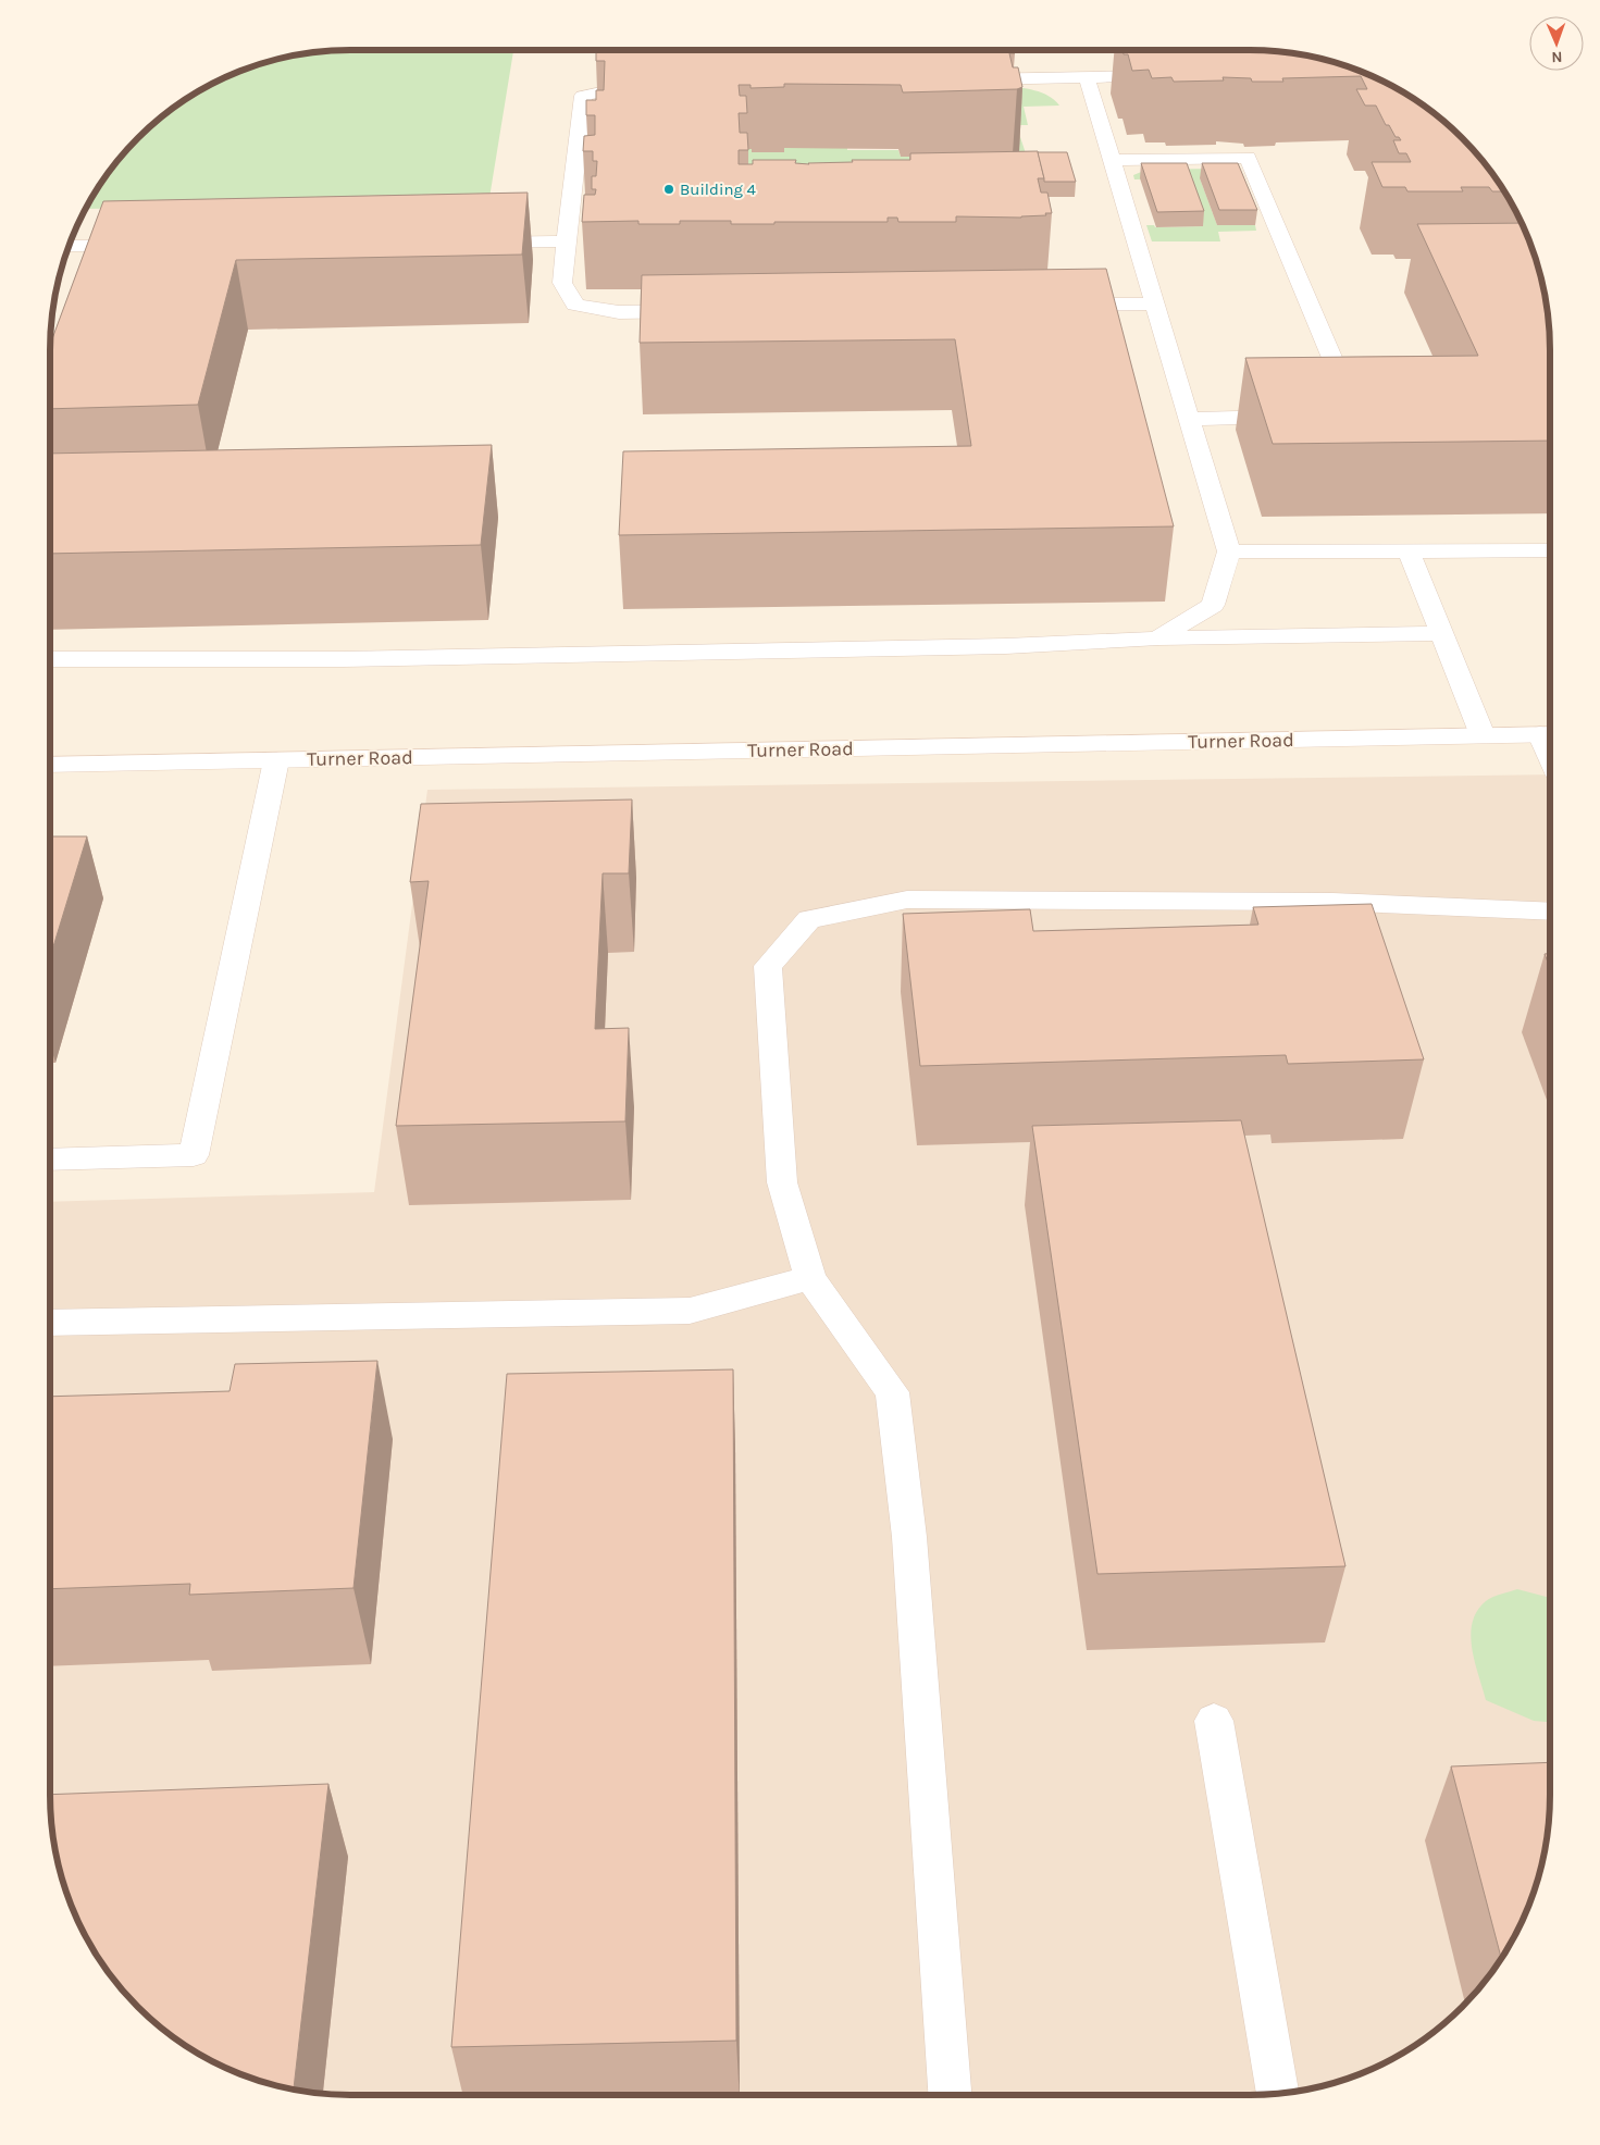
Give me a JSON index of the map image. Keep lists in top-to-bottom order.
{
  "streets": {
    "street": ["Turner Road"]
  },
  "places": ["Building 4"],
  "north": "bottom"
}
